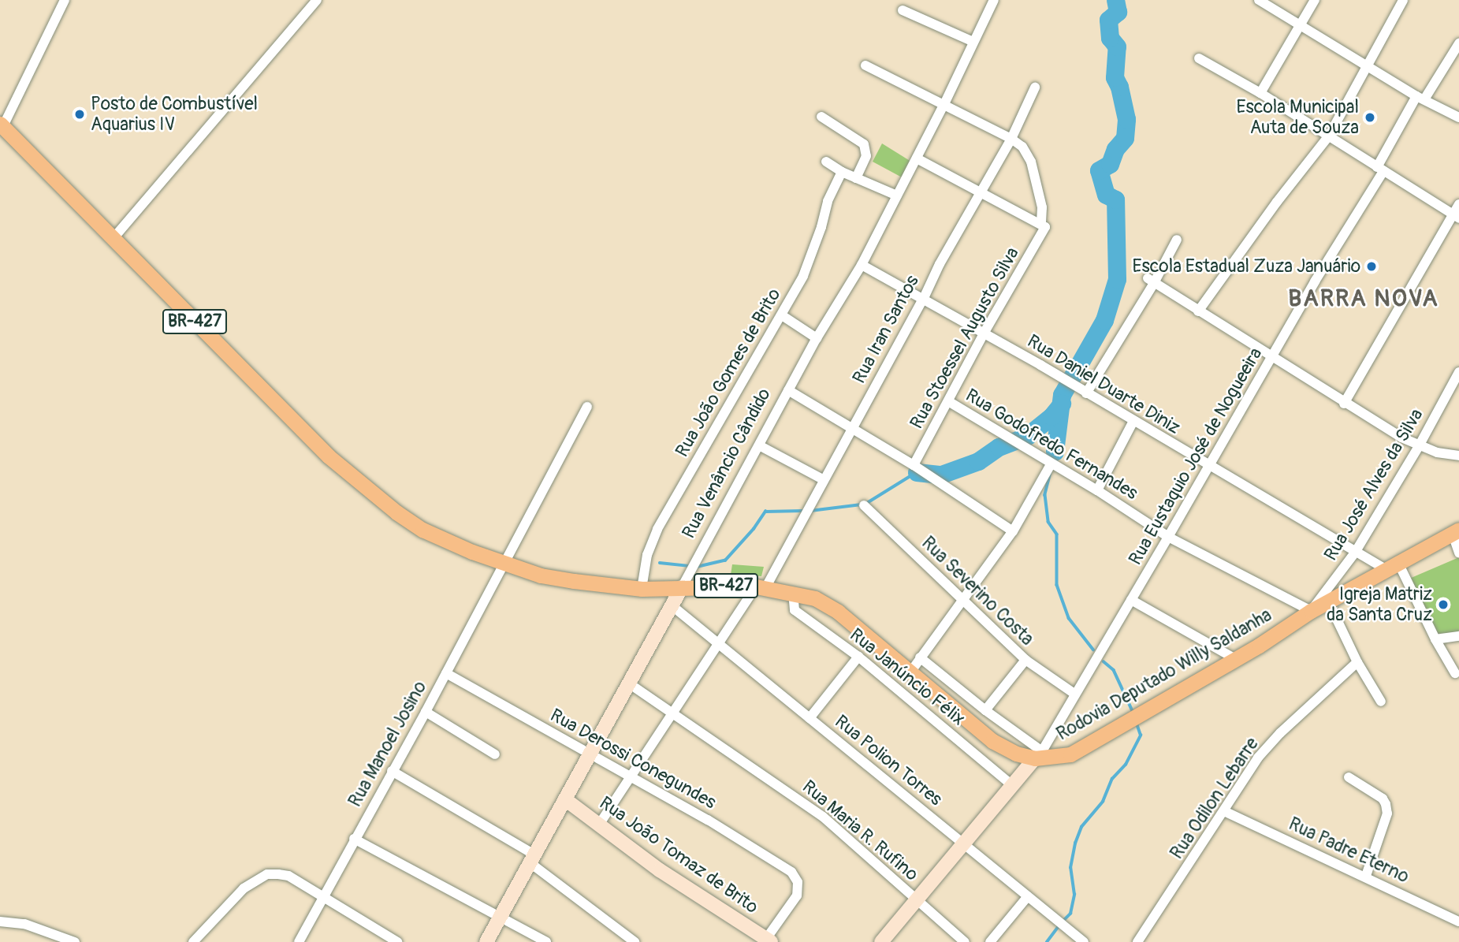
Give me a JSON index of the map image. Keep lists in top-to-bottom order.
{
  "streets": {
    "main road": ["BR-427", "Rodovia Deputado Willy Saldanha"],
    "street": [
      "Rua Iran Santos",
      "Rua Stoessel Augusto Silva",
      "Rua João Gomes de Brito",
      "Rua Daniel Duarte Diniz",
      "Rua Godofredo Fernandes",
      "Rua Eustaquio José de Nogueeira",
      "Rua Venâncio Cândido",
      "Rua José Alves da Silva",
      "Rua Severino Costa",
      "Rua Janúncio Félix",
      "Rua Manoel Josino",
      "Rua Derossi Conegundes",
      "Rua Polion Torres",
      "Rua Odilon Lebarre",
      "Rua Maria R. Rufino",
      "Rua Padre Eterno",
      "Rua João Tomaz de Brito"
    ]
  },
  "crossings": [
    ["Rua Iran Santos", "Rua Daniel Duarte Diniz"],
    ["Rua Iran Santos", "Rodovia Deputado Willy Saldanha"],
    ["Rua Iran Santos", "Rua Derossi Conegundes"],
    ["Rua Iran Santos", "Rua Polion Torres"],
    ["Rua Iran Santos", "Rua Maria R. Rufino"],
    ["Rua Iran Santos", "Rua João Tomaz de Brito"],
    ["Rua Stoessel Augusto Silva", "Rua Daniel Duarte Diniz"],
    ["Rua Stoessel Augusto Silva", "Rua Godofredo Fernandes"],
    ["Rua João Gomes de Brito", "Rodovia Deputado Willy Saldanha"],
    ["Rua Daniel Duarte Diniz", "Rua Eustaquio José de Nogueeira"],
    ["Rua Daniel Duarte Diniz", "Rua Venâncio Cândido"],
    ["Rua Daniel Duarte Diniz", "Rua José Alves da Silva"],
    ["Rua Daniel Duarte Diniz", "Rodovia Deputado Willy Saldanha"],
    ["Rua Godofredo Fernandes", "Rua Eustaquio José de Nogueeira"],
    ["Rua Godofredo Fernandes", "Rua José Alves da Silva"],
    ["Rua Godofredo Fernandes", "Rodovia Deputado Willy Saldanha"],
    ["Rua Eustaquio José de Nogueeira", "Rua Severino Costa"],
    ["Rua Eustaquio José de Nogueeira", "Rodovia Deputado Willy Saldanha"],
    ["Rua Venâncio Cândido", "Rodovia Deputado Willy Saldanha"],
    ["Rua Venâncio Cândido", "Rua Derossi Conegundes"],
    ["Rua Venâncio Cândido", "Rua Polion Torres"],
    ["Rua Venâncio Cândido", "Rua Maria R. Rufino"],
    ["Rua Venâncio Cândido", "Rua João Tomaz de Brito"],
    ["Rua José Alves da Silva", "Rodovia Deputado Willy Saldanha"],
    ["Rodovia Deputado Willy Saldanha", "Rua Janúncio Félix"],
    ["Rodovia Deputado Willy Saldanha", "Rua Manoel Josino"],
    ["Rua Manoel Josino", "Rua Derossi Conegundes"],
    ["Rua Derossi Conegundes", "Rua João Tomaz de Brito"],
    ["Rua Odilon Lebarre", "Rua Padre Eterno"]
  ],
  "districts": ["BARRA NOVA"],
  "places": [
    "Posto de Combustível Aquarius IV",
    "Escola Municipal Auta de Souza",
    "Escola Estadual Zuza Januário",
    "Igreja Matriz da Santa Cruz"
  ]
}
